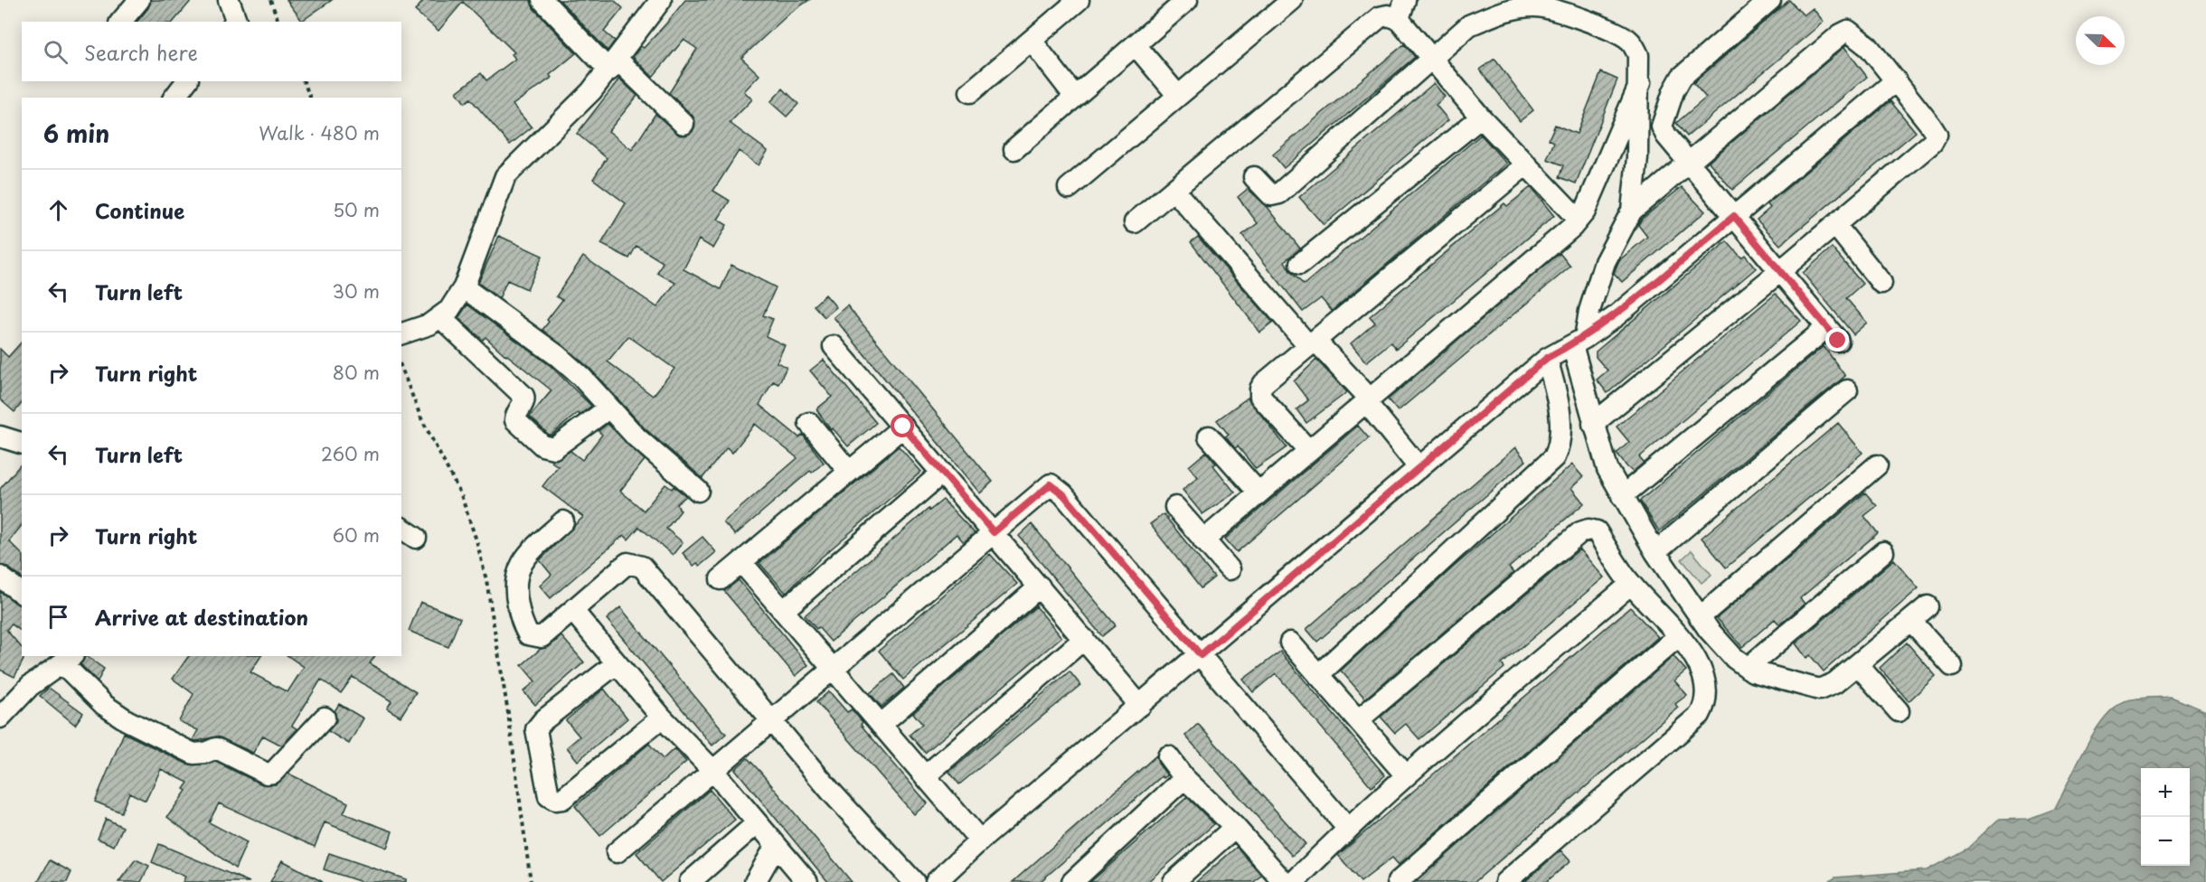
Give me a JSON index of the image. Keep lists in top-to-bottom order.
{
  "north": "bottom right",
  "page": {
    "search": "Search here",
    "heading": ["6 min", "Walk · 480 m"],
    "list": [
      ["Continue", "50 m"],
      ["Turn left", "30 m"],
      ["Turn right", "80 m"],
      ["Turn left", "260 m"],
      ["Turn right", "60 m"],
      "Arrive at destination"
    ],
    "map_buttons": ["+", "−"]
  }
}
